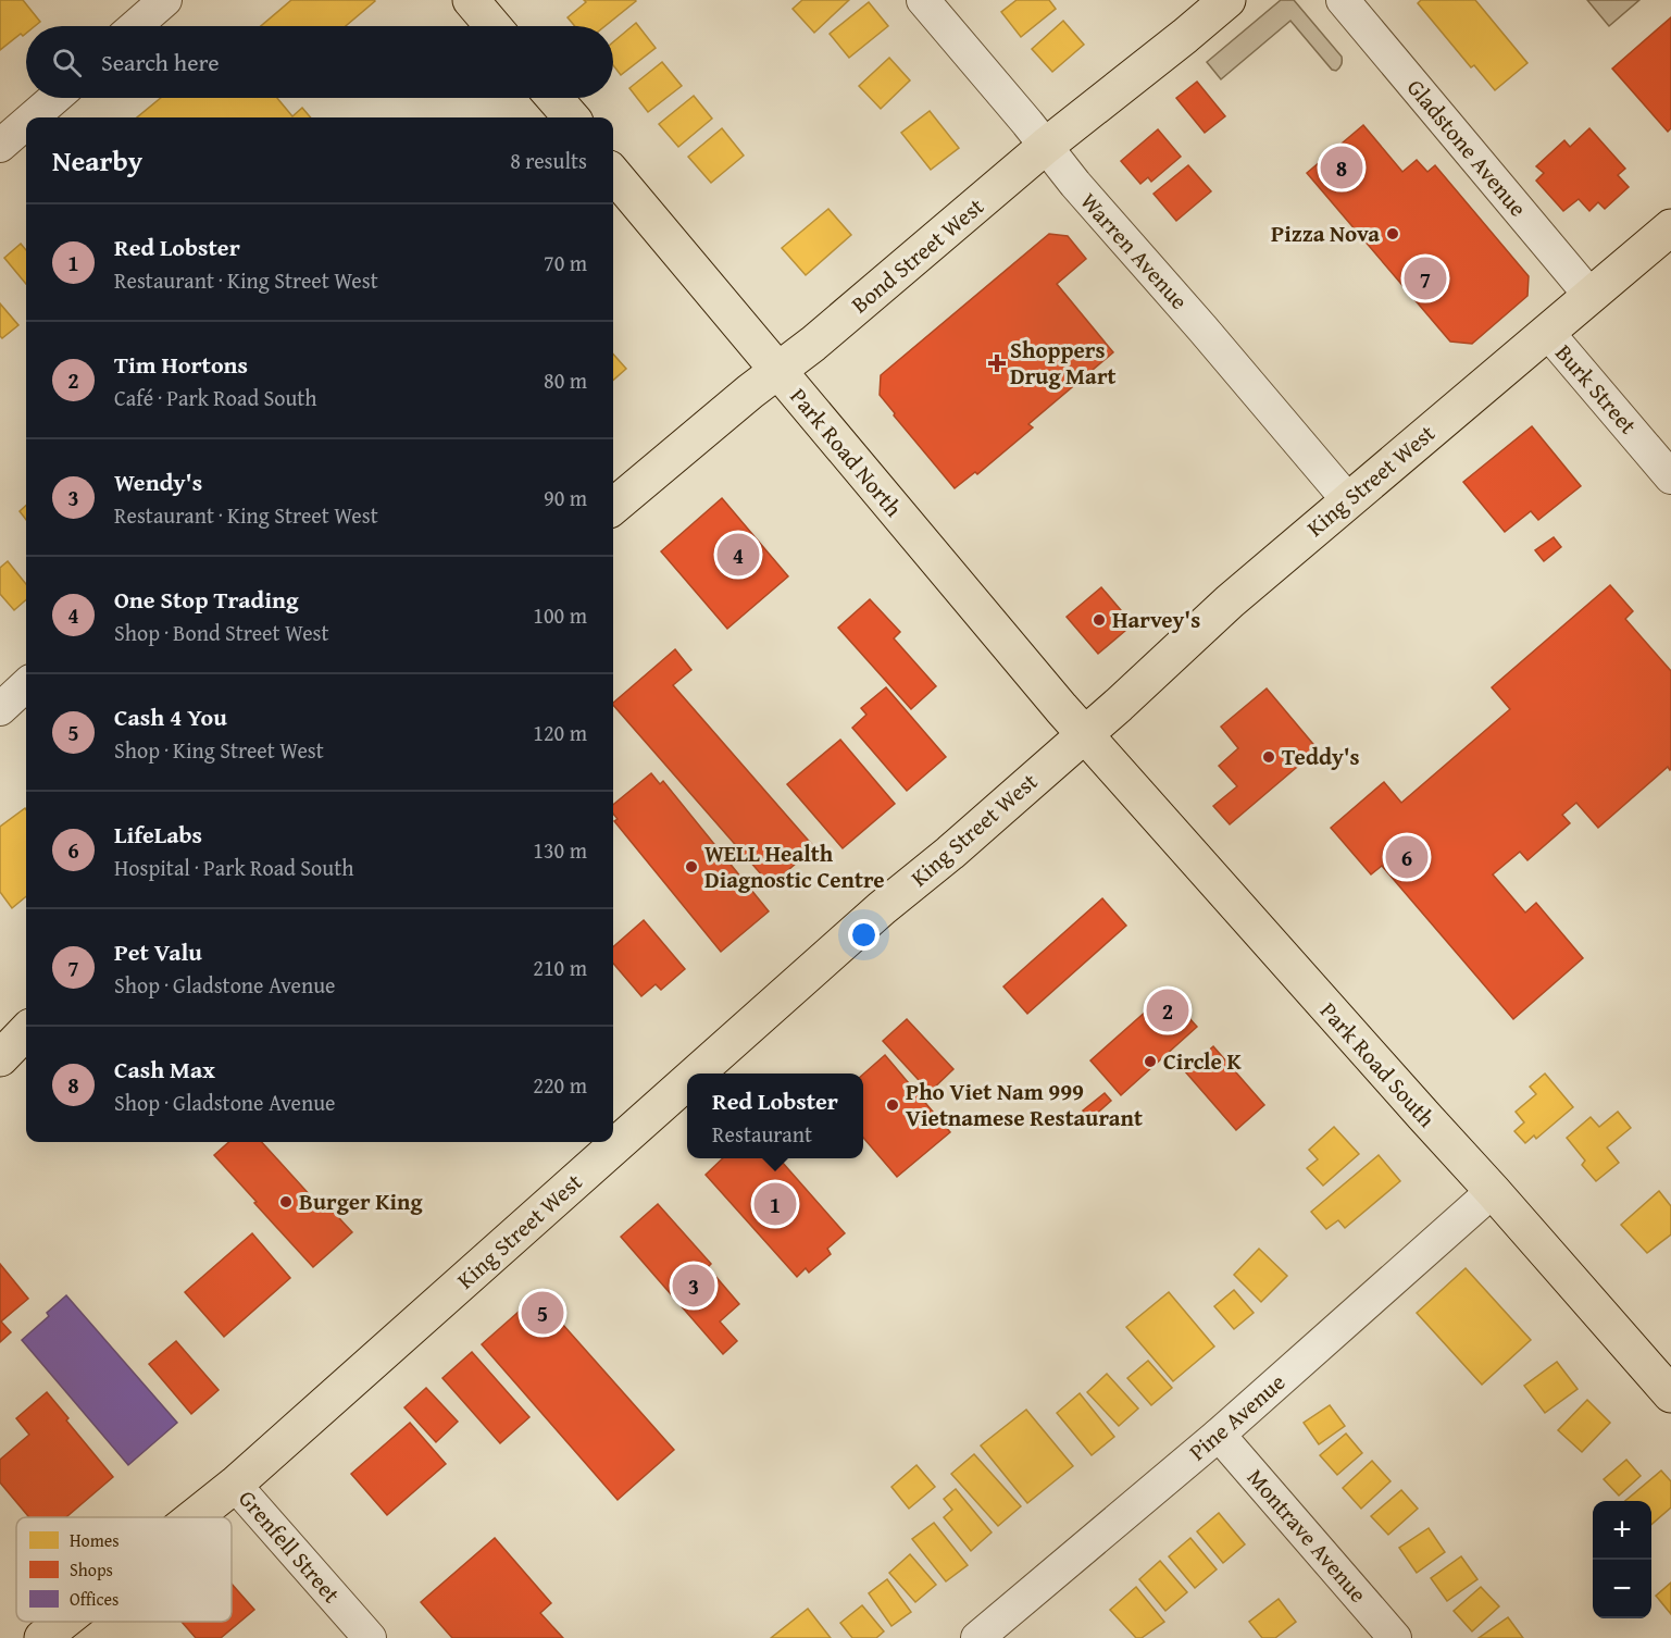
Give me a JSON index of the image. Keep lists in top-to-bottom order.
{
  "streets": {
    "main road": [
      "Bond Street West",
      "Park Road North",
      "King Street West",
      "Park Road South"
    ],
    "street": [
      "Gladstone Avenue",
      "Warren Avenue",
      "Burk Street",
      "Pine Avenue",
      "Montrave Avenue",
      "Grenfell Street"
    ]
  },
  "crossings": [
    ["Gladstone Avenue", "King Street West"],
    ["Warren Avenue", "Bond Street West"],
    ["Warren Avenue", "King Street West"],
    ["Bond Street West", "Park Road North"],
    ["Burk Street", "King Street West"],
    ["Park Road North", "King Street West"],
    ["Park Road North", "Park Road South"],
    ["King Street West", "Park Road South"],
    ["King Street West", "Grenfell Street"],
    ["Park Road South", "Pine Avenue"],
    ["Pine Avenue", "Montrave Avenue"]
  ],
  "places": {
    "other": [
      "Pizza Nova",
      "Harvey's",
      "Teddy's",
      "WELL Health Diagnostic Centre",
      "Circle K",
      "Pho Viet Nam 999 Vietnamese Restaurant",
      "Burger King"
    ],
    "health": ["Shoppers Drug Mart"]
  },
  "legend": ["Homes", "Shops", "Offices"],
  "page": {
    "search": "Search here",
    "heading": ["Nearby", "8 results"],
    "pins": [
      "8",
      "7",
      "4",
      "6",
      "2",
      "1",
      "3",
      "5"
    ],
    "list": [
      {
        "mark": "1",
        "name": "Red Lobster",
        "note": "Restaurant · King Street West",
        "value": "70 m"
      },
      {
        "mark": "2",
        "name": "Tim Hortons",
        "note": "Café · Park Road South",
        "value": "80 m"
      },
      {
        "mark": "3",
        "name": "Wendy's",
        "note": "Restaurant · King Street West",
        "value": "90 m"
      },
      {
        "mark": "4",
        "name": "One Stop Trading",
        "note": "Shop · Bond Street West",
        "value": "100 m"
      },
      {
        "mark": "5",
        "name": "Cash 4 You",
        "note": "Shop · King Street West",
        "value": "120 m"
      },
      {
        "mark": "6",
        "name": "LifeLabs",
        "note": "Hospital · Park Road South",
        "value": "130 m"
      },
      {
        "mark": "7",
        "name": "Pet Valu",
        "note": "Shop · Gladstone Avenue",
        "value": "210 m"
      },
      {
        "mark": "8",
        "name": "Cash Max",
        "note": "Shop · Gladstone Avenue",
        "value": "220 m"
      }
    ],
    "popup": ["Red Lobster", "Restaurant"],
    "map_buttons": ["+", "−"]
  }
}
